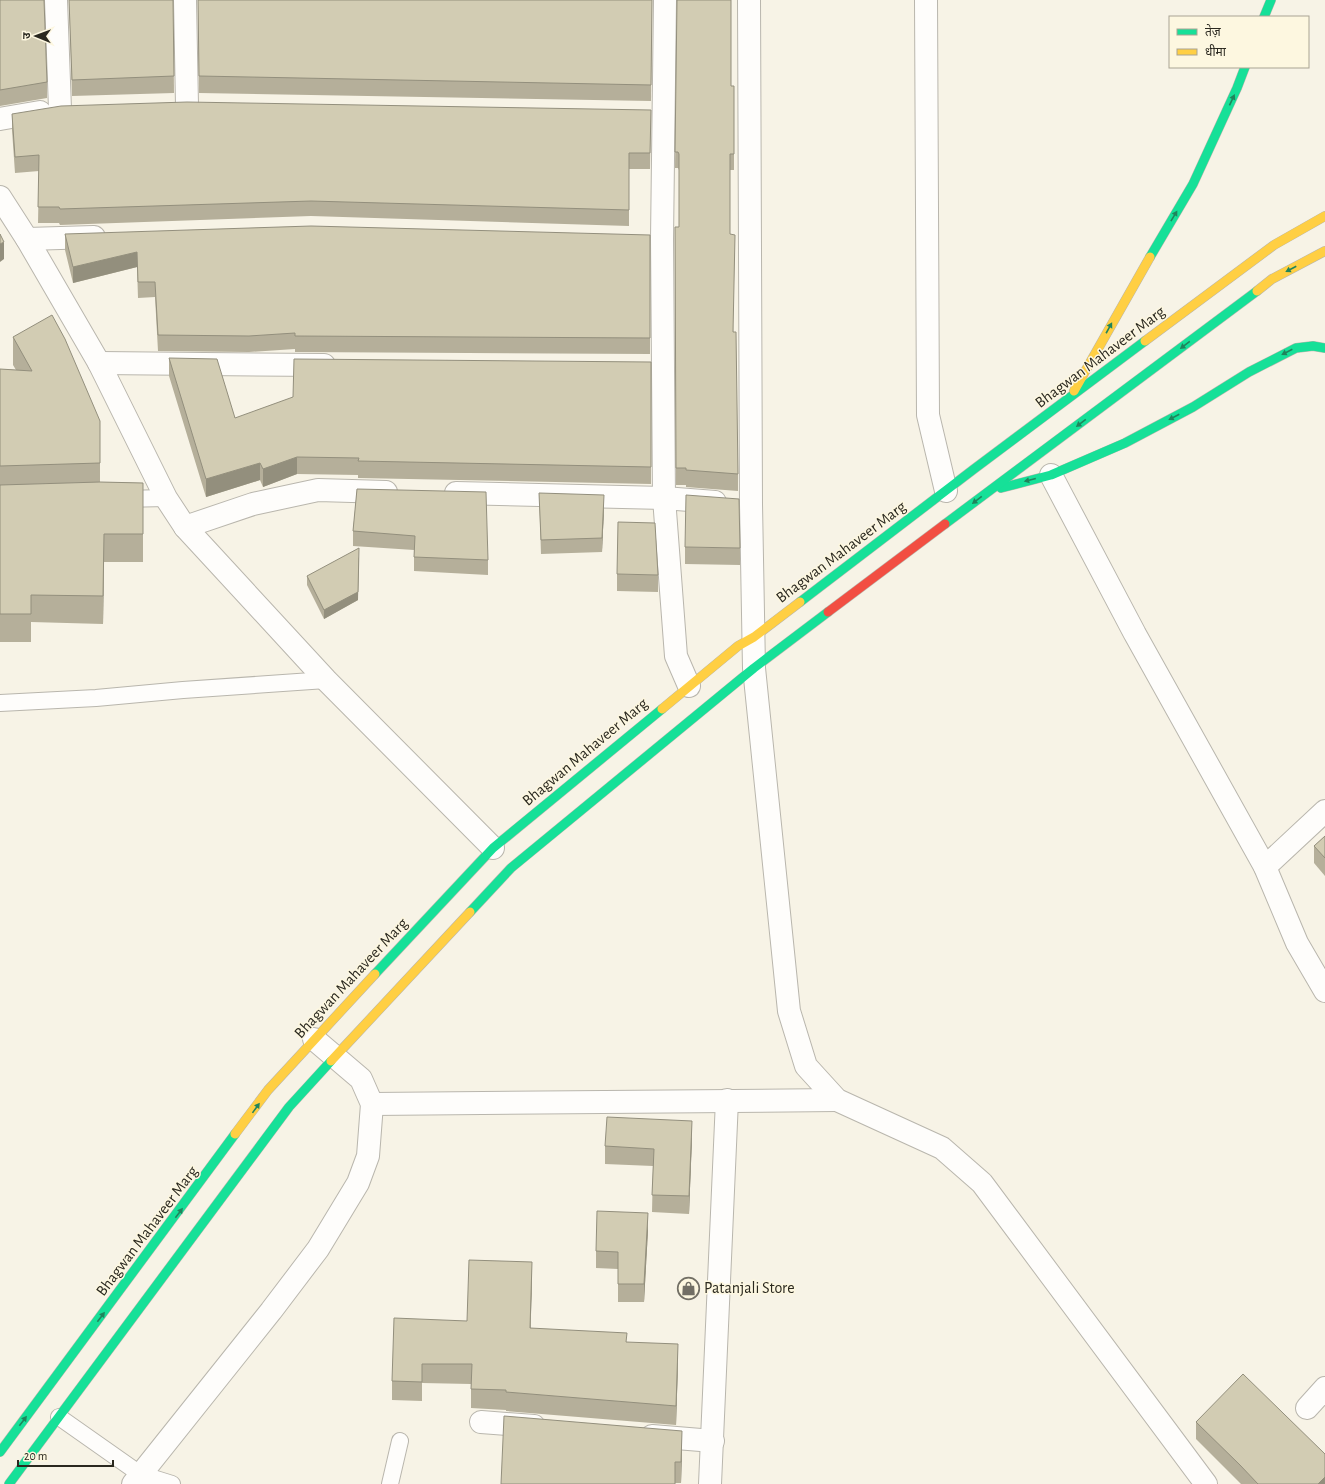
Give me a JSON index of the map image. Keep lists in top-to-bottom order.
{
  "streets": {
    "street": ["Bhagwan Mahaveer Marg"]
  },
  "places": {
    "shop": ["Patanjali Store"]
  },
  "legend": ["तेज़", "धीमा"],
  "scale_bar": "20 m",
  "north": "left"
}
